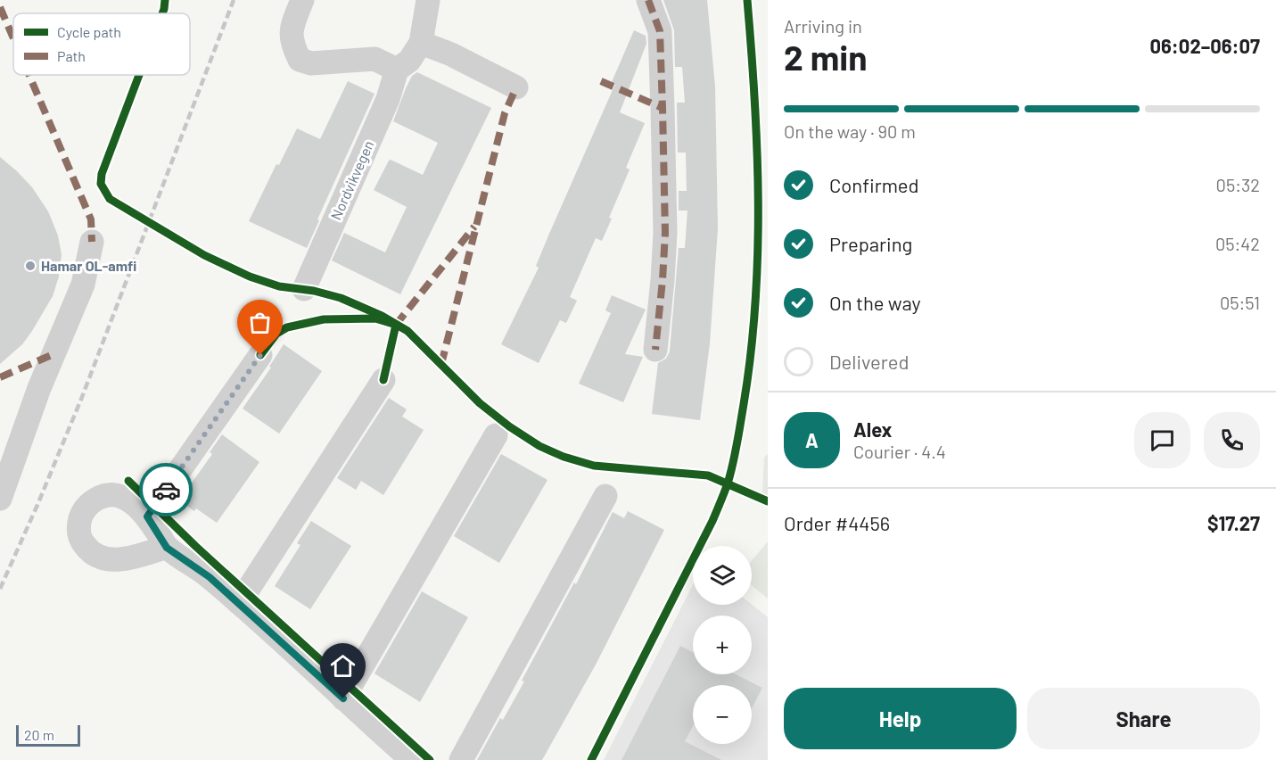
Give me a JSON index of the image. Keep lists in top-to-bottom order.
{
  "streets": {
    "street": ["Nordvikvegen"]
  },
  "places": ["Hamar OL-amfi"],
  "legend": ["Cycle path", "Path"],
  "scale_bar": "20 m",
  "page": {
    "heading": ["2 min", "Arriving in", "06:02–06:07"],
    "panel": [
      "Alex",
      "Courier · 4.4",
      "Order #4456",
      "$17.27"
    ],
    "bar": "On the way · 90 m",
    "list": [
      ["Confirmed", "05:32"],
      ["Preparing", "05:42"],
      ["On the way", "05:51"],
      "Delivered"
    ],
    "round": "A",
    "map_buttons": ["+", "−"],
    "buttons": ["Help", "Share"],
    "scale": "20 m"
  }
}
